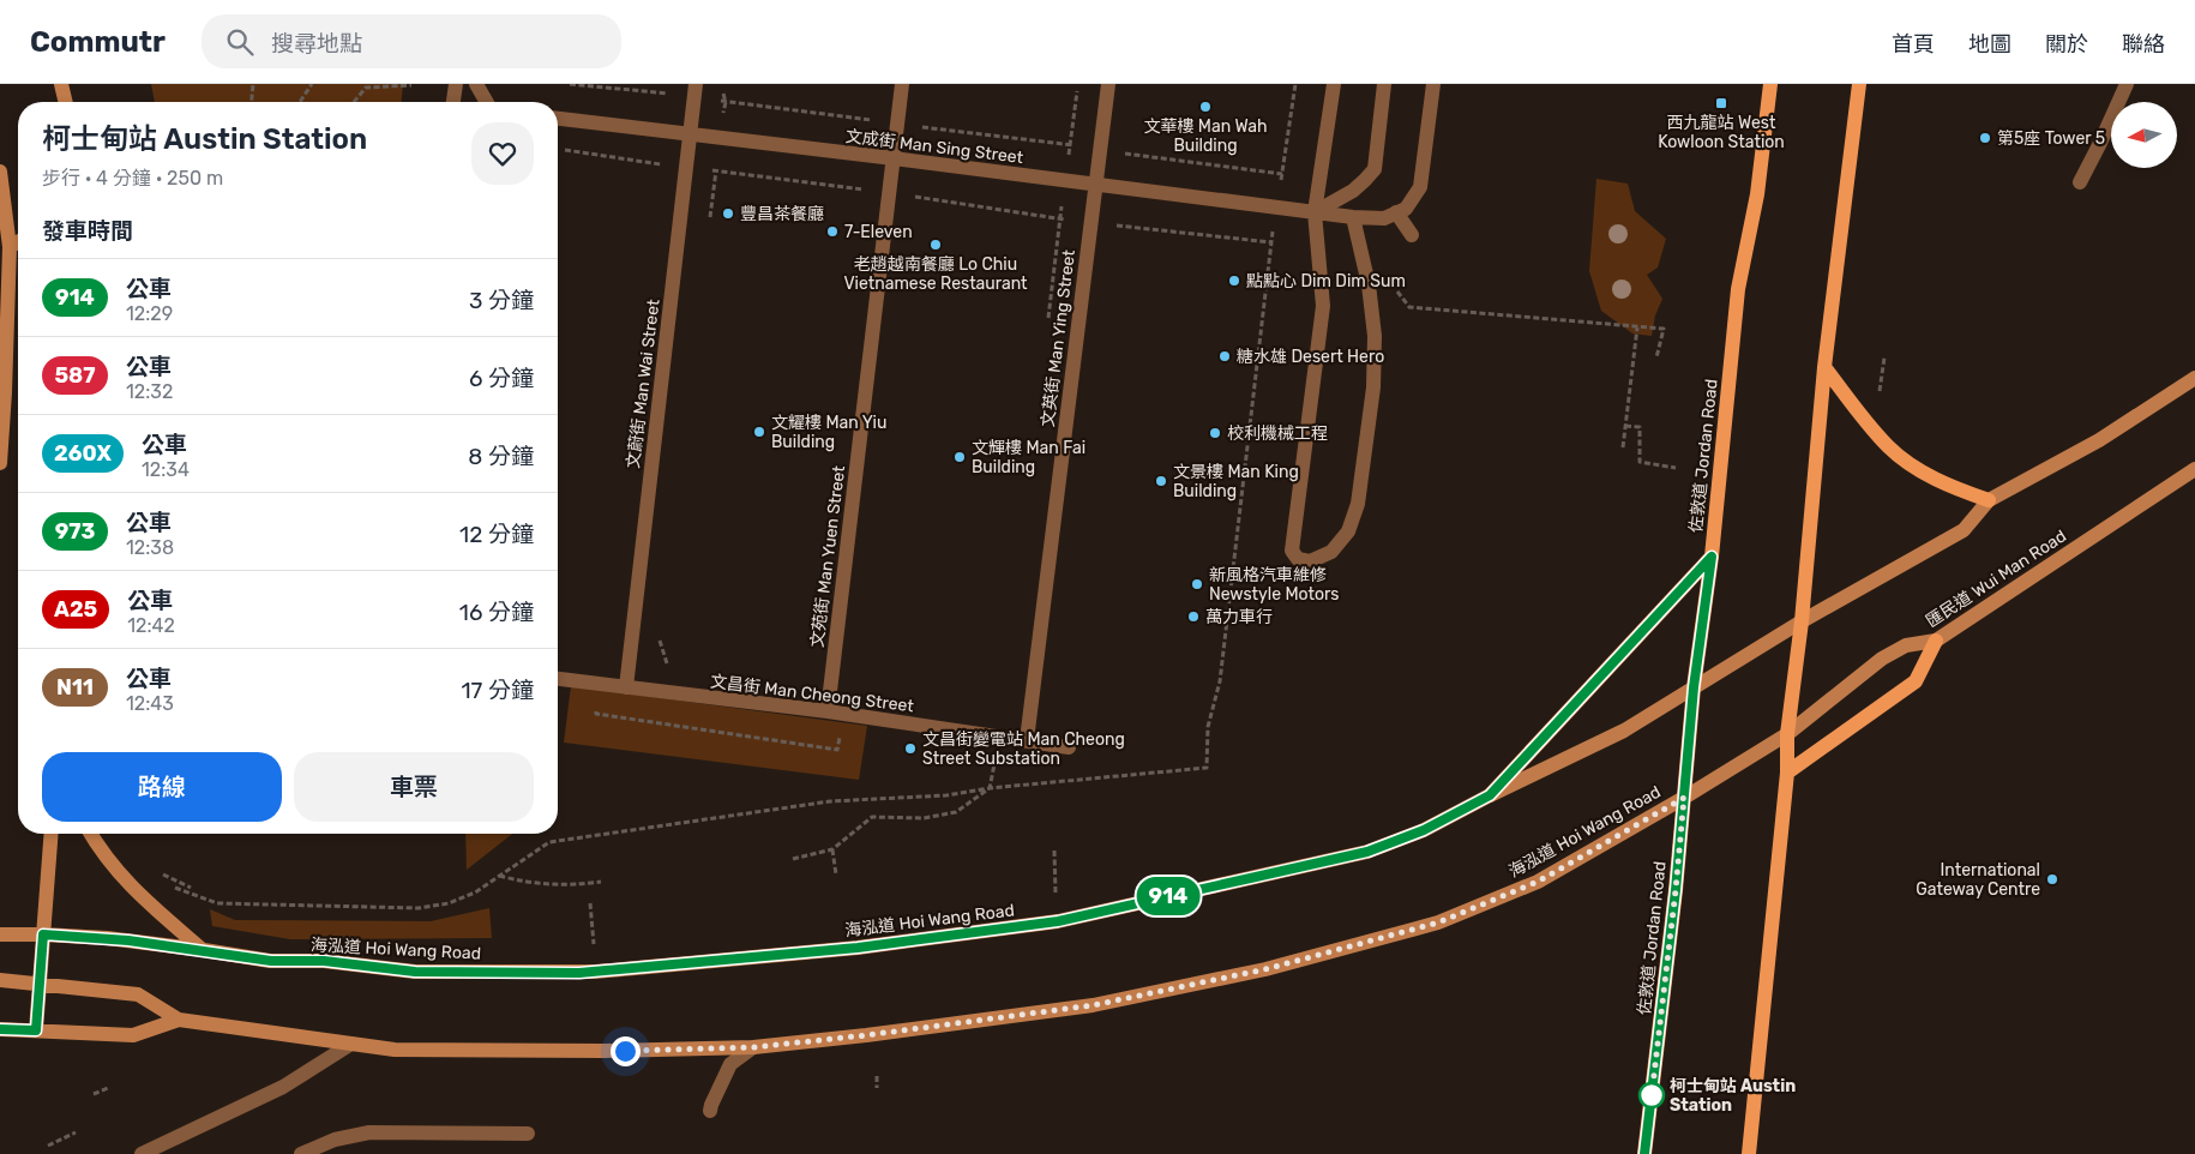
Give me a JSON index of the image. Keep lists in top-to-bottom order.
{
  "streets": {
    "main road": ["佐敦道 Jordan Road"],
    "street": [
      "文成街 Man Sing Street",
      "文英街 Man Ying Street",
      "文蔚街 Man Wai Street",
      "文苑街 Man Yuen Street",
      "匯民道 Wui Man Road",
      "文昌街 Man Cheong Street",
      "海泓道 Hoi Wang Road"
    ]
  },
  "crossings": [
    ["文成街 Man Sing Street", "文英街 Man Ying Street"],
    ["文成街 Man Sing Street", "文蔚街 Man Wai Street"],
    ["文成街 Man Sing Street", "文苑街 Man Yuen Street"],
    ["文英街 Man Ying Street", "文昌街 Man Cheong Street"],
    ["文蔚街 Man Wai Street", "文昌街 Man Cheong Street"],
    ["佐敦道 Jordan Road", "海泓道 Hoi Wang Road"],
    ["文苑街 Man Yuen Street", "文昌街 Man Cheong Street"],
    ["匯民道 Wui Man Road", "海泓道 Hoi Wang Road"]
  ],
  "places": {
    "transit": ["西九龍站 West Kowloon Station"],
    "other": [
      "文華樓 Man Wah Building",
      "第5座 Tower 5",
      "豐昌茶餐廳",
      "7-Eleven",
      "老趙越南餐廳 Lo Chiu Vietnamese Restaurant",
      "點點心 Dim Dim Sum",
      "糖水雄 Desert Hero",
      "文耀樓 Man Yiu Building",
      "校利機械工程",
      "文輝樓 Man Fai Building",
      "文景樓 Man King Building",
      "新風格汽車維修 Newstyle Motors",
      "萬力車行",
      "文昌街變電站 Man Cheong Street Substation",
      "International Gateway Centre",
      "柯士甸站 Austin Station"
    ]
  },
  "lines": ["bus line 914"],
  "north": "left",
  "page": {
    "header": "Commutr",
    "search": "搜尋地點",
    "nav": [
      "首頁",
      "地圖",
      "關於",
      "聯絡"
    ],
    "on_map": "914",
    "heading": [
      ["柯士甸站 Austin Station", "步行 · 4 分鐘 · 250 m"],
      "發車時間"
    ],
    "list": [
      {
        "mark": "914",
        "name": "公車",
        "note": "12:29",
        "value": "3 分鐘"
      },
      {
        "mark": "587",
        "name": "公車",
        "note": "12:32",
        "value": "6 分鐘"
      },
      {
        "mark": "260X",
        "name": "公車",
        "note": "12:34",
        "value": "8 分鐘"
      },
      {
        "mark": "973",
        "name": "公車",
        "note": "12:38",
        "value": "12 分鐘"
      },
      {
        "mark": "A25",
        "name": "公車",
        "note": "12:42",
        "value": "16 分鐘"
      },
      {
        "mark": "N11",
        "name": "公車",
        "note": "12:43",
        "value": "17 分鐘"
      }
    ],
    "buttons": ["路線", "車票"]
  }
}
